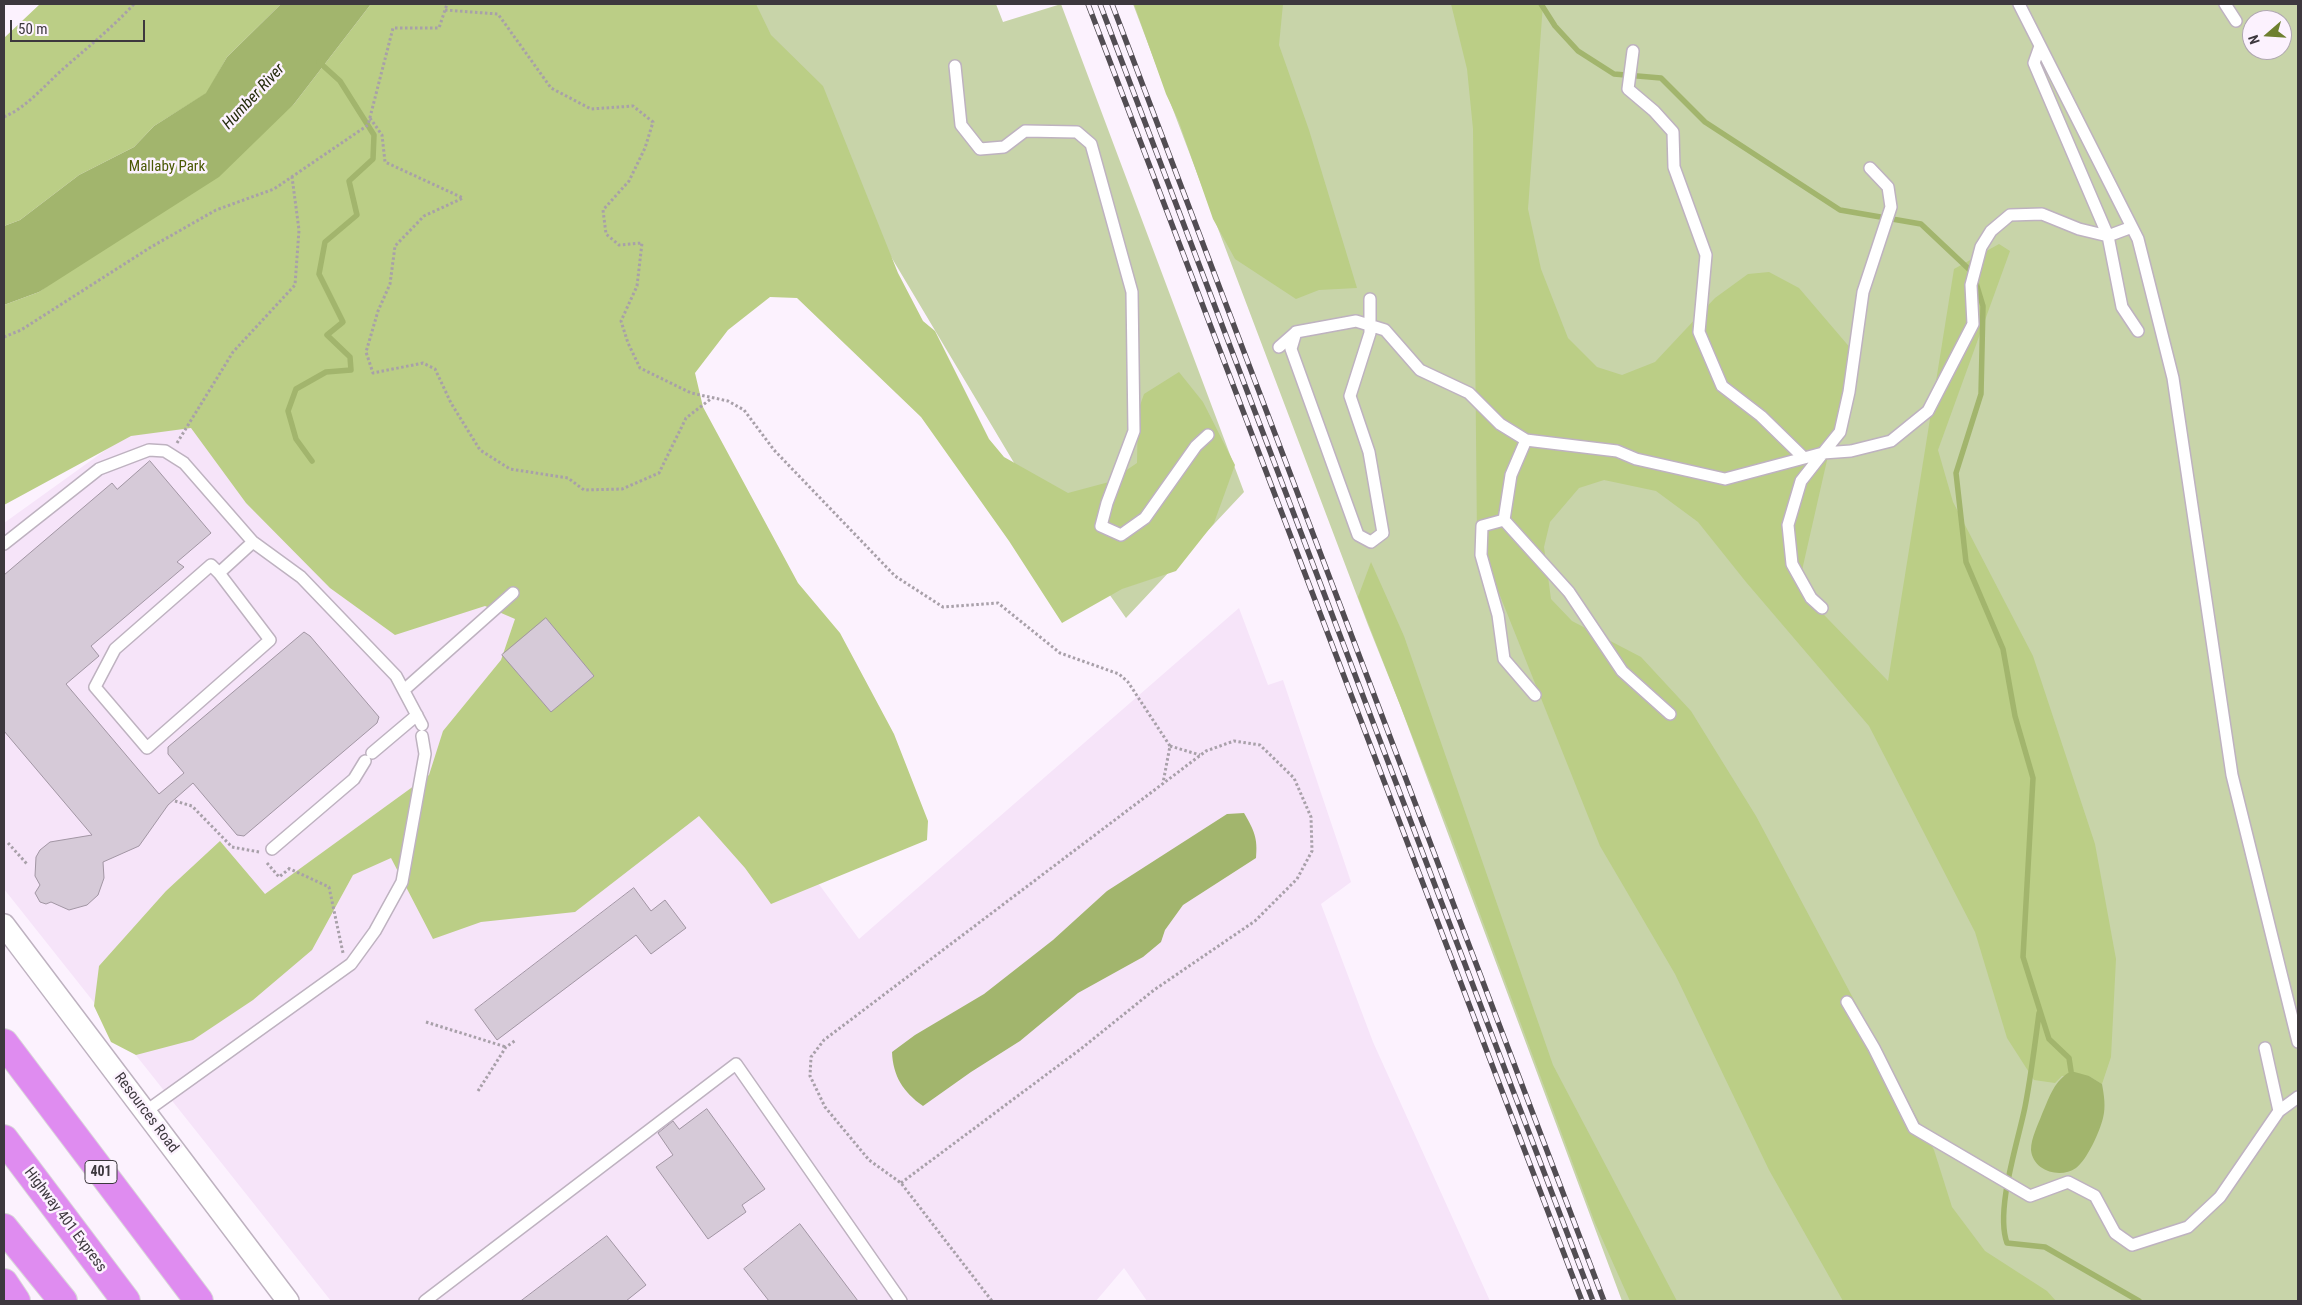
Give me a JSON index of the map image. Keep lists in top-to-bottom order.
{
  "streets": {
    "highway": ["401", "Highway 401 Express"],
    "street": ["Resources Road"]
  },
  "water": ["Humber River"],
  "parks": ["Mallaby Park"],
  "scale_bar": "50 m",
  "north": "left"
}
